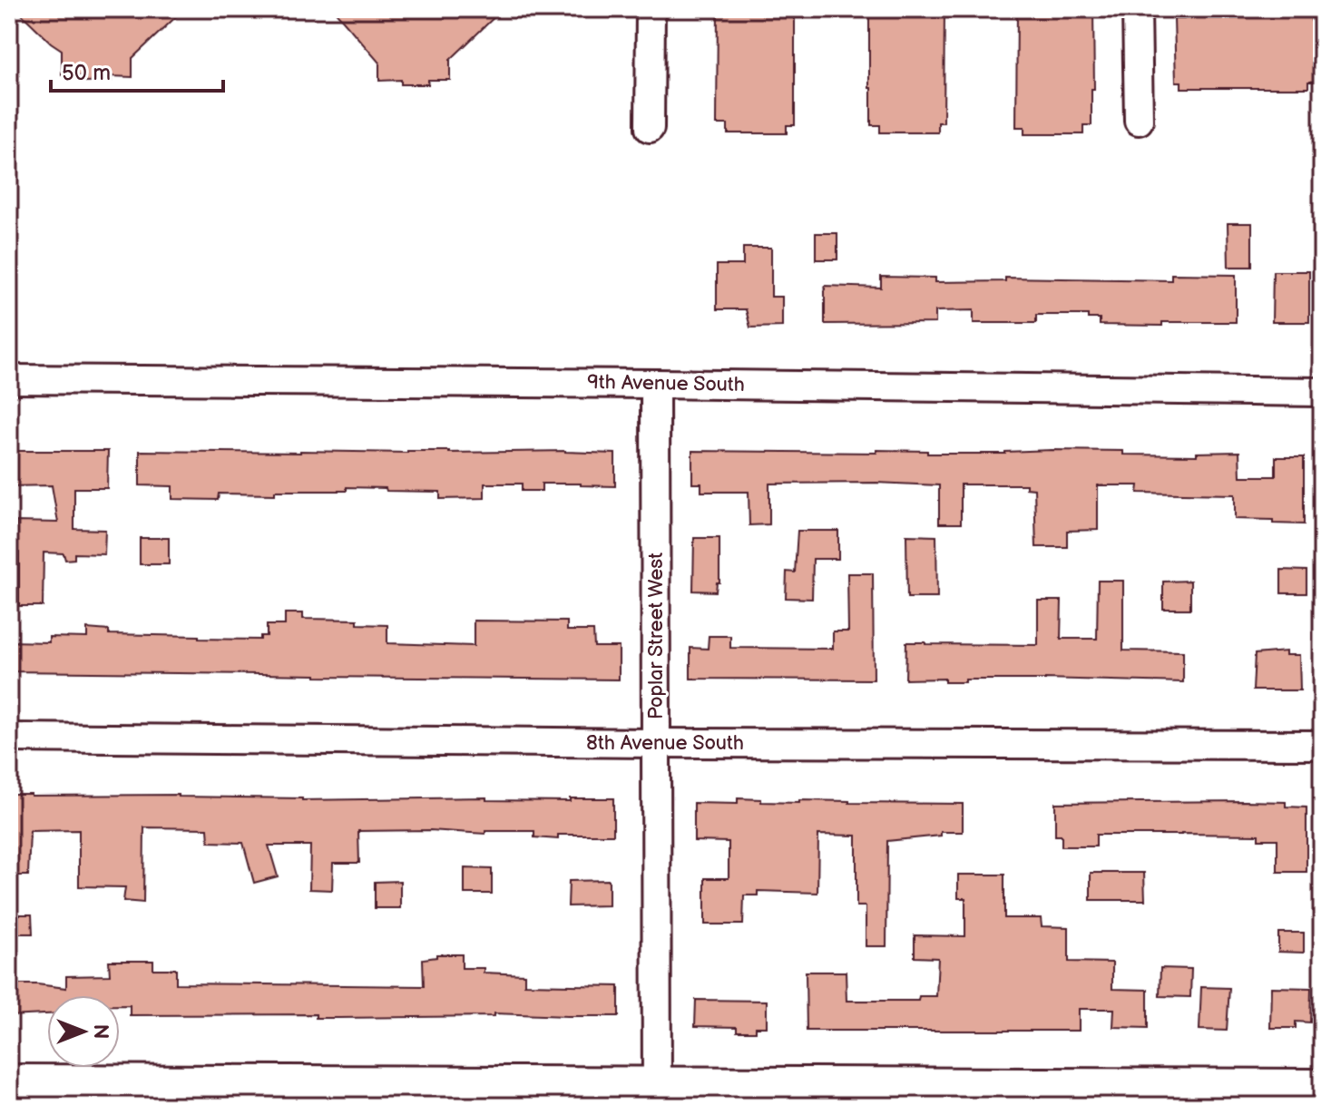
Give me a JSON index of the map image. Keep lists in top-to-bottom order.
{
  "streets": {
    "street": ["9th Avenue South", "Poplar Street West", "8th Avenue South"]
  },
  "crossings": [
    ["9th Avenue South", "Poplar Street West"],
    ["Poplar Street West", "8th Avenue South"]
  ],
  "scale_bar": "50 m",
  "north": "right"
}
